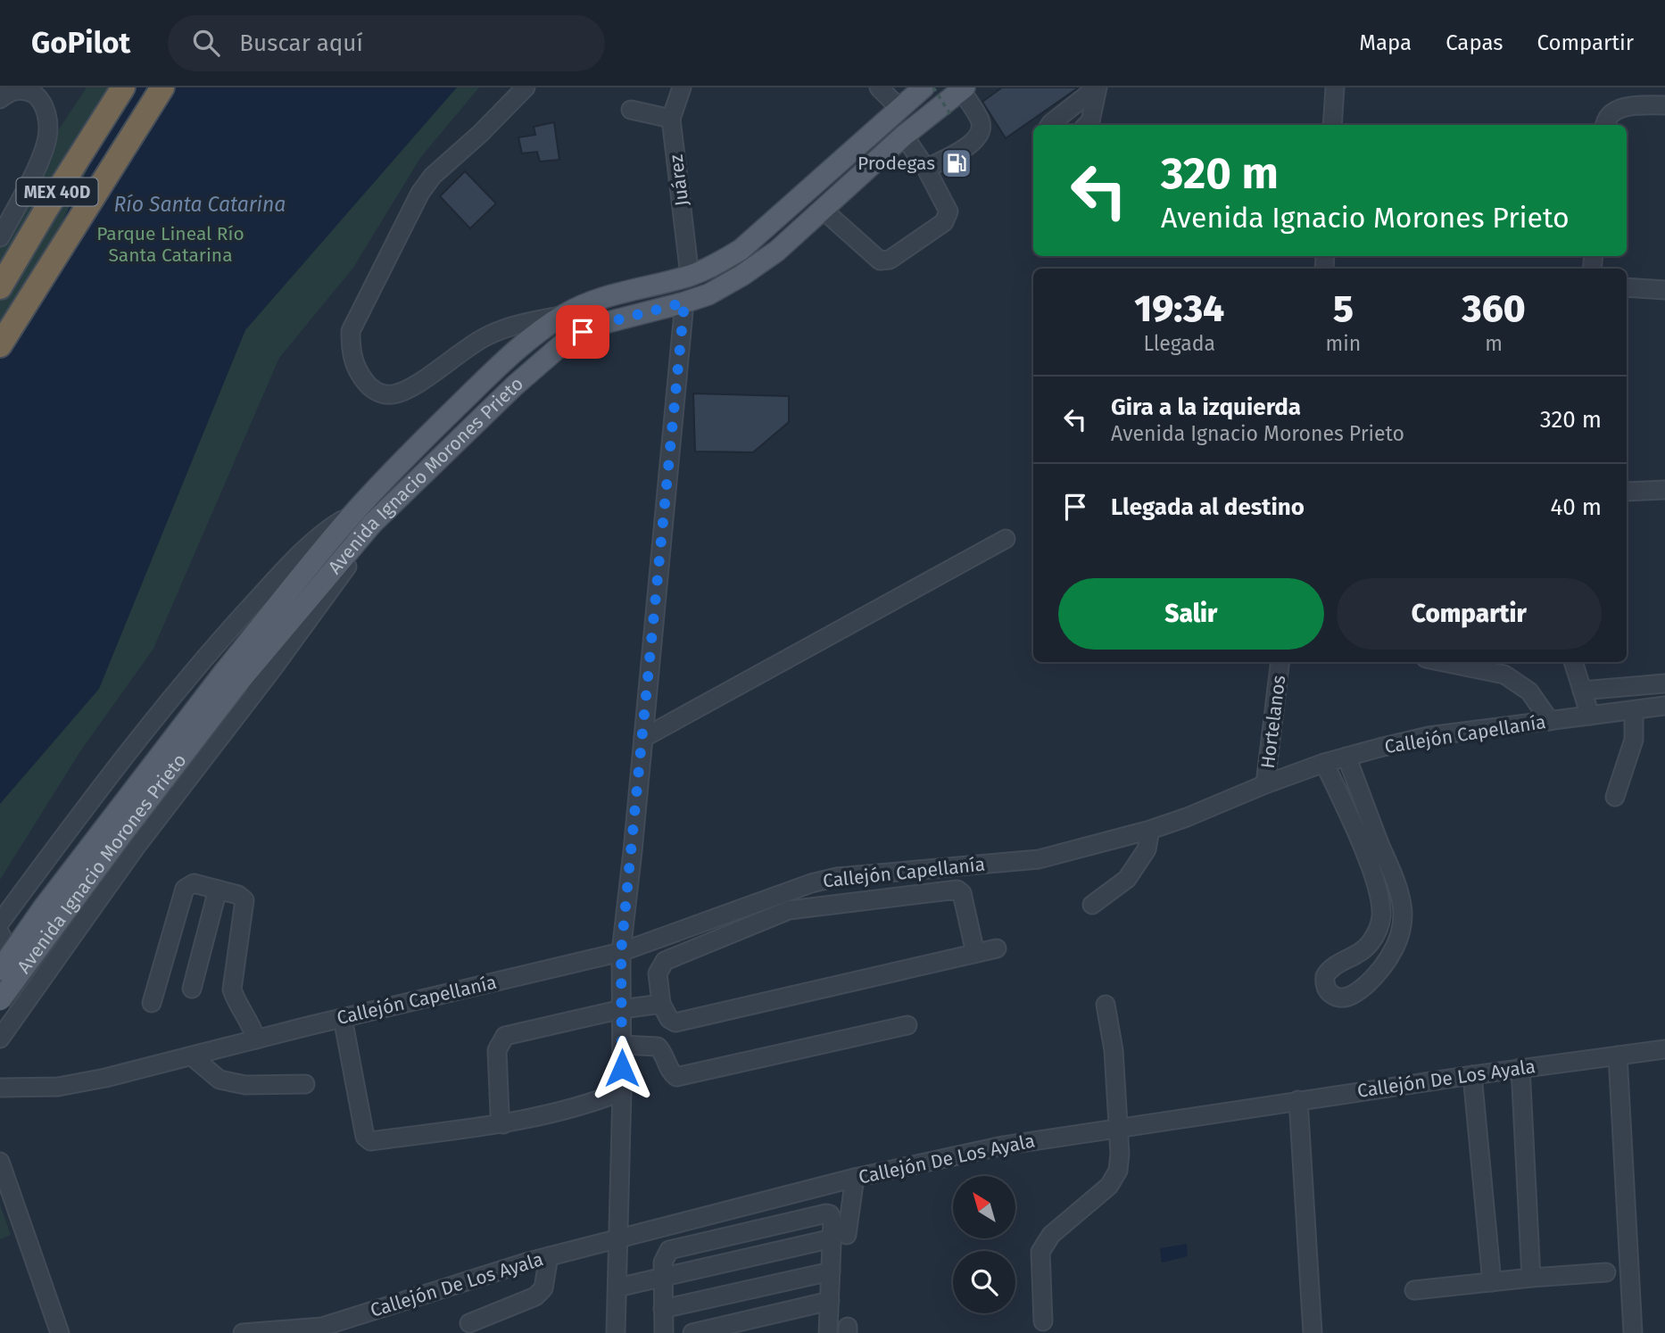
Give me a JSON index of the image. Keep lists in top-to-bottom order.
{
  "streets": {
    "highway": ["MEX 40D"],
    "main road": ["Avenida Ignacio Morones Prieto"],
    "street": [
      "Juárez",
      "Hortelanos",
      "Callejón Capellanía",
      "Callejón De Los Ayala"
    ]
  },
  "crossings": [
    ["Juárez", "Avenida Ignacio Morones Prieto"],
    ["Hortelanos", "Callejón Capellanía"]
  ],
  "water": ["Río Santa Catarina"],
  "parks": ["Parque Lineal Río Santa Catarina"],
  "places": {
    "fuel station": ["Prodegas"]
  },
  "north": "top left",
  "page": {
    "header": "GoPilot",
    "search": "Buscar aquí",
    "nav": ["Mapa", "Capas", "Compartir"],
    "turn": ["320 m", "Avenida Ignacio Morones Prieto"],
    "eta": [
      "19:34",
      "Llegada",
      "5",
      "min",
      "360",
      "m"
    ],
    "list": [
      {
        "name": "Gira a la izquierda",
        "note": "Avenida Ignacio Morones Prieto",
        "value": "320 m"
      },
      {
        "name": "Llegada al destino",
        "value": "40 m"
      }
    ],
    "buttons": ["Salir", "Compartir"]
  }
}
